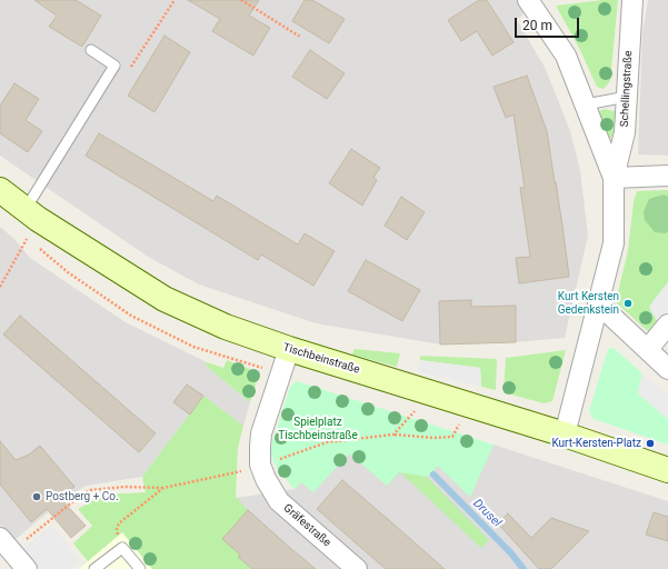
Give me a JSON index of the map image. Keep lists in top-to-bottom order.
{
  "streets": {
    "main road": ["Tischbeinstraße"],
    "street": ["Schellingstraße", "Gräfestraße"]
  },
  "crossings": [
    ["Tischbeinstraße", "Gräfestraße"]
  ],
  "water": ["Drusel"],
  "parks": ["Spielplatz Tischbeinstraße"],
  "places": ["Kurt Kersten Gedenkstein", "Kurt-Kersten-Platz", "Postberg + Co."],
  "scale_bar": "20 m"
}
